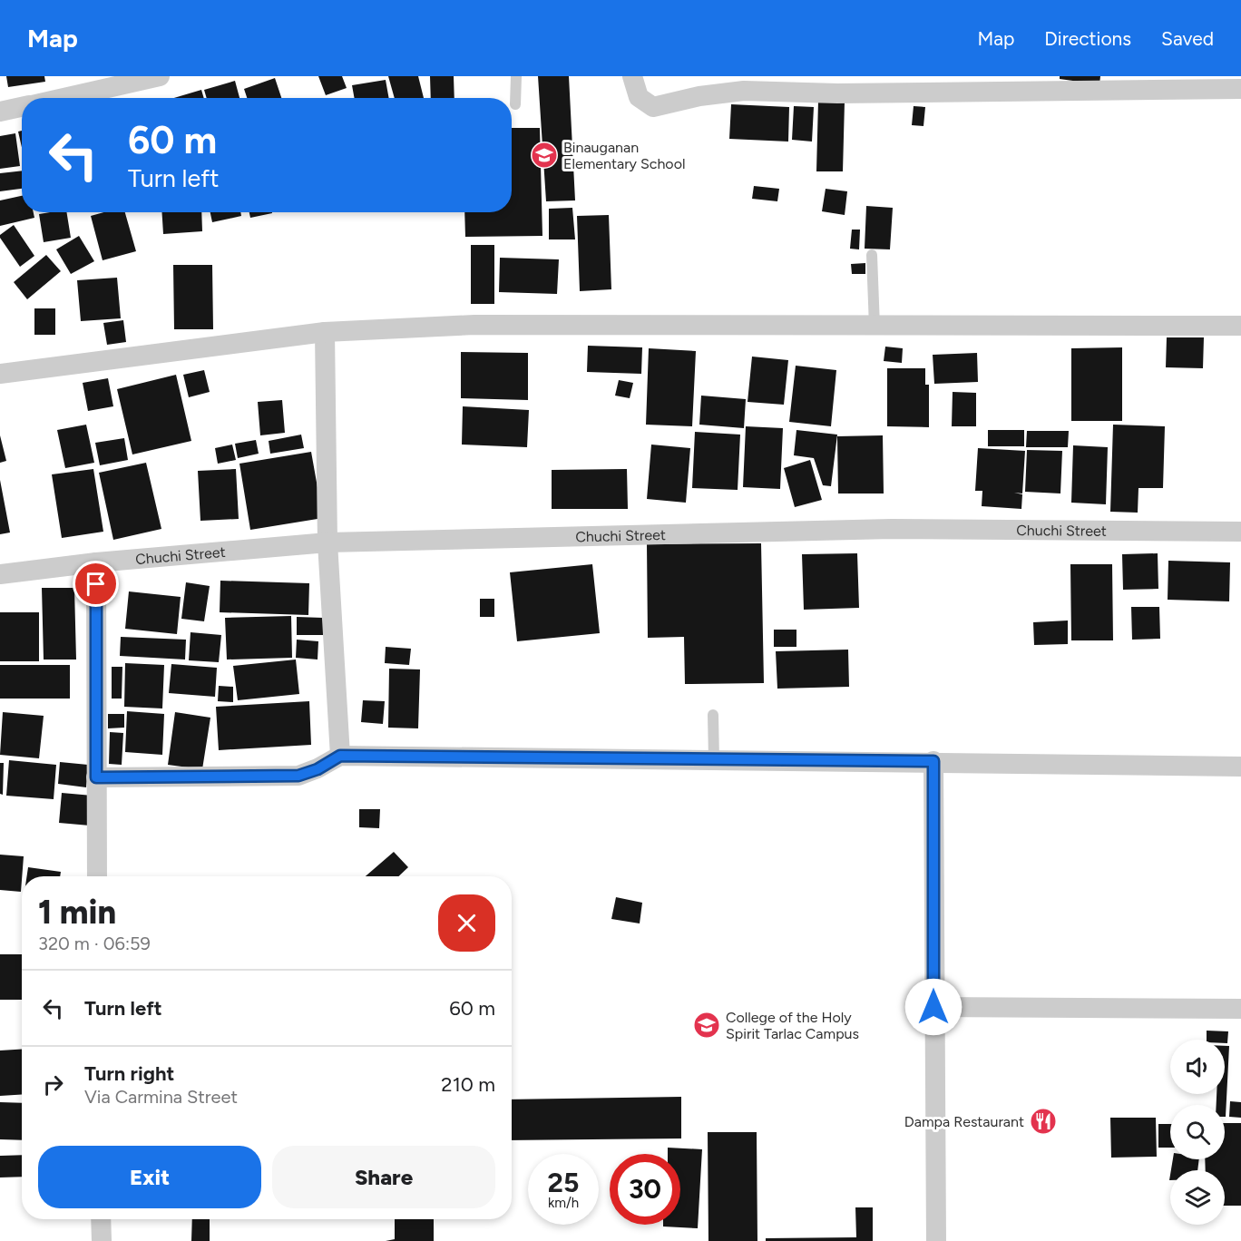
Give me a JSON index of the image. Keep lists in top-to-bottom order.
{
  "streets": {
    "street": ["Chuchi Street"]
  },
  "places": {
    "school or university": ["Binauganan Elementary School", "College of the Holy Spirit Tarlac Campus"],
    "restaurant": ["Dampa Restaurant"]
  },
  "page": {
    "header": "Map",
    "nav": ["Map", "Directions", "Saved"],
    "turn": ["60 m", "Turn left"],
    "heading": ["1 min", "320 m · 06:59"],
    "list": [
      {
        "name": "Turn left",
        "value": "60 m"
      },
      {
        "name": "Turn right",
        "note": "Via Carmina Street",
        "value": "210 m"
      }
    ],
    "buttons": ["Exit", "Share"],
    "speed": "25 km/h",
    "limit": "30"
  }
}
